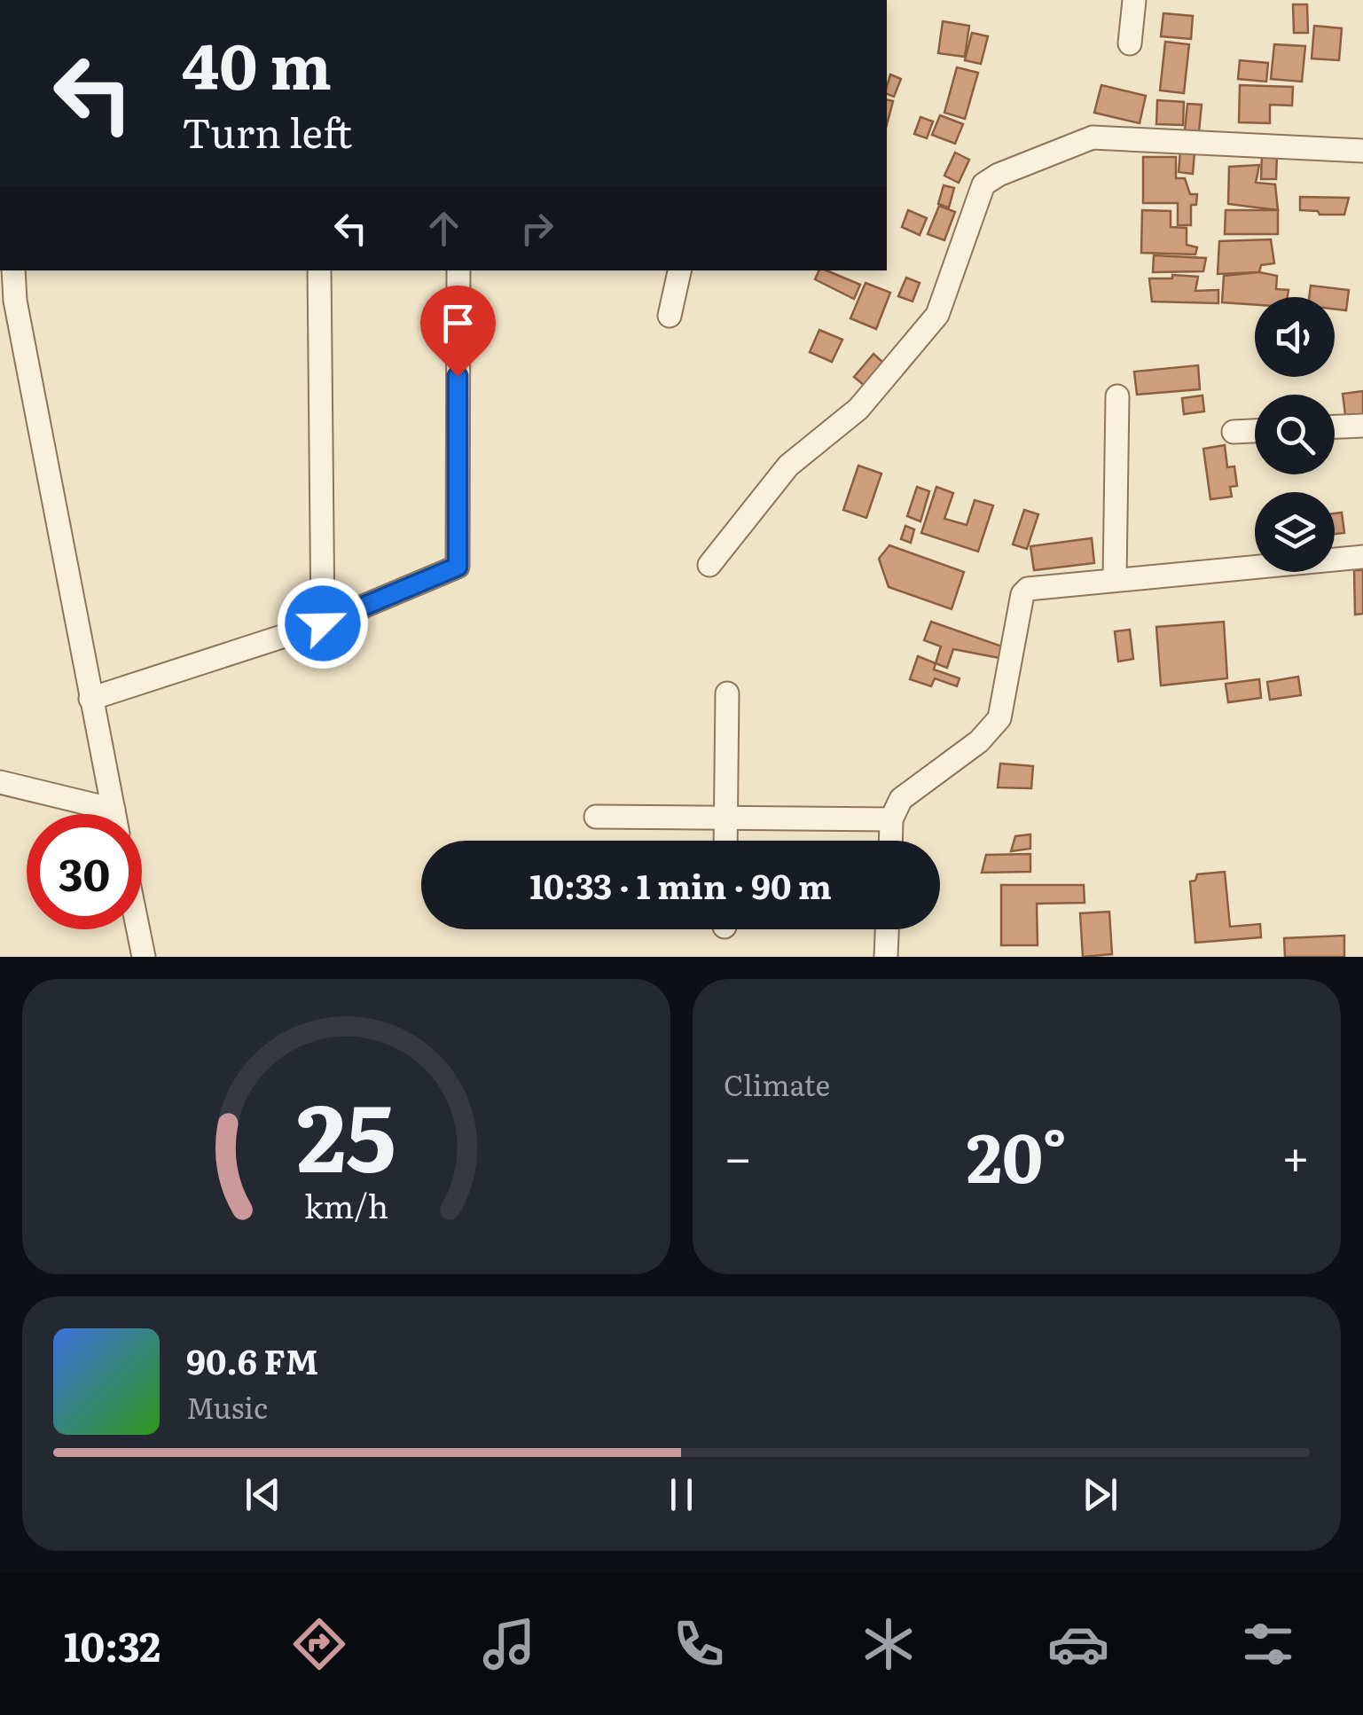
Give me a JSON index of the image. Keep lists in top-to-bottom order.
{
  "page": {
    "turn": ["40 m", "Turn left"],
    "limit": "30",
    "trip": "10:33 · 1 min · 90 m",
    "tile": "Climate",
    "heat": ["−", "20°", "+"],
    "song": ["90.6 FM", "Music"],
    "tabs": "10:32",
    "gauge": ["25", "km/h"]
  }
}
